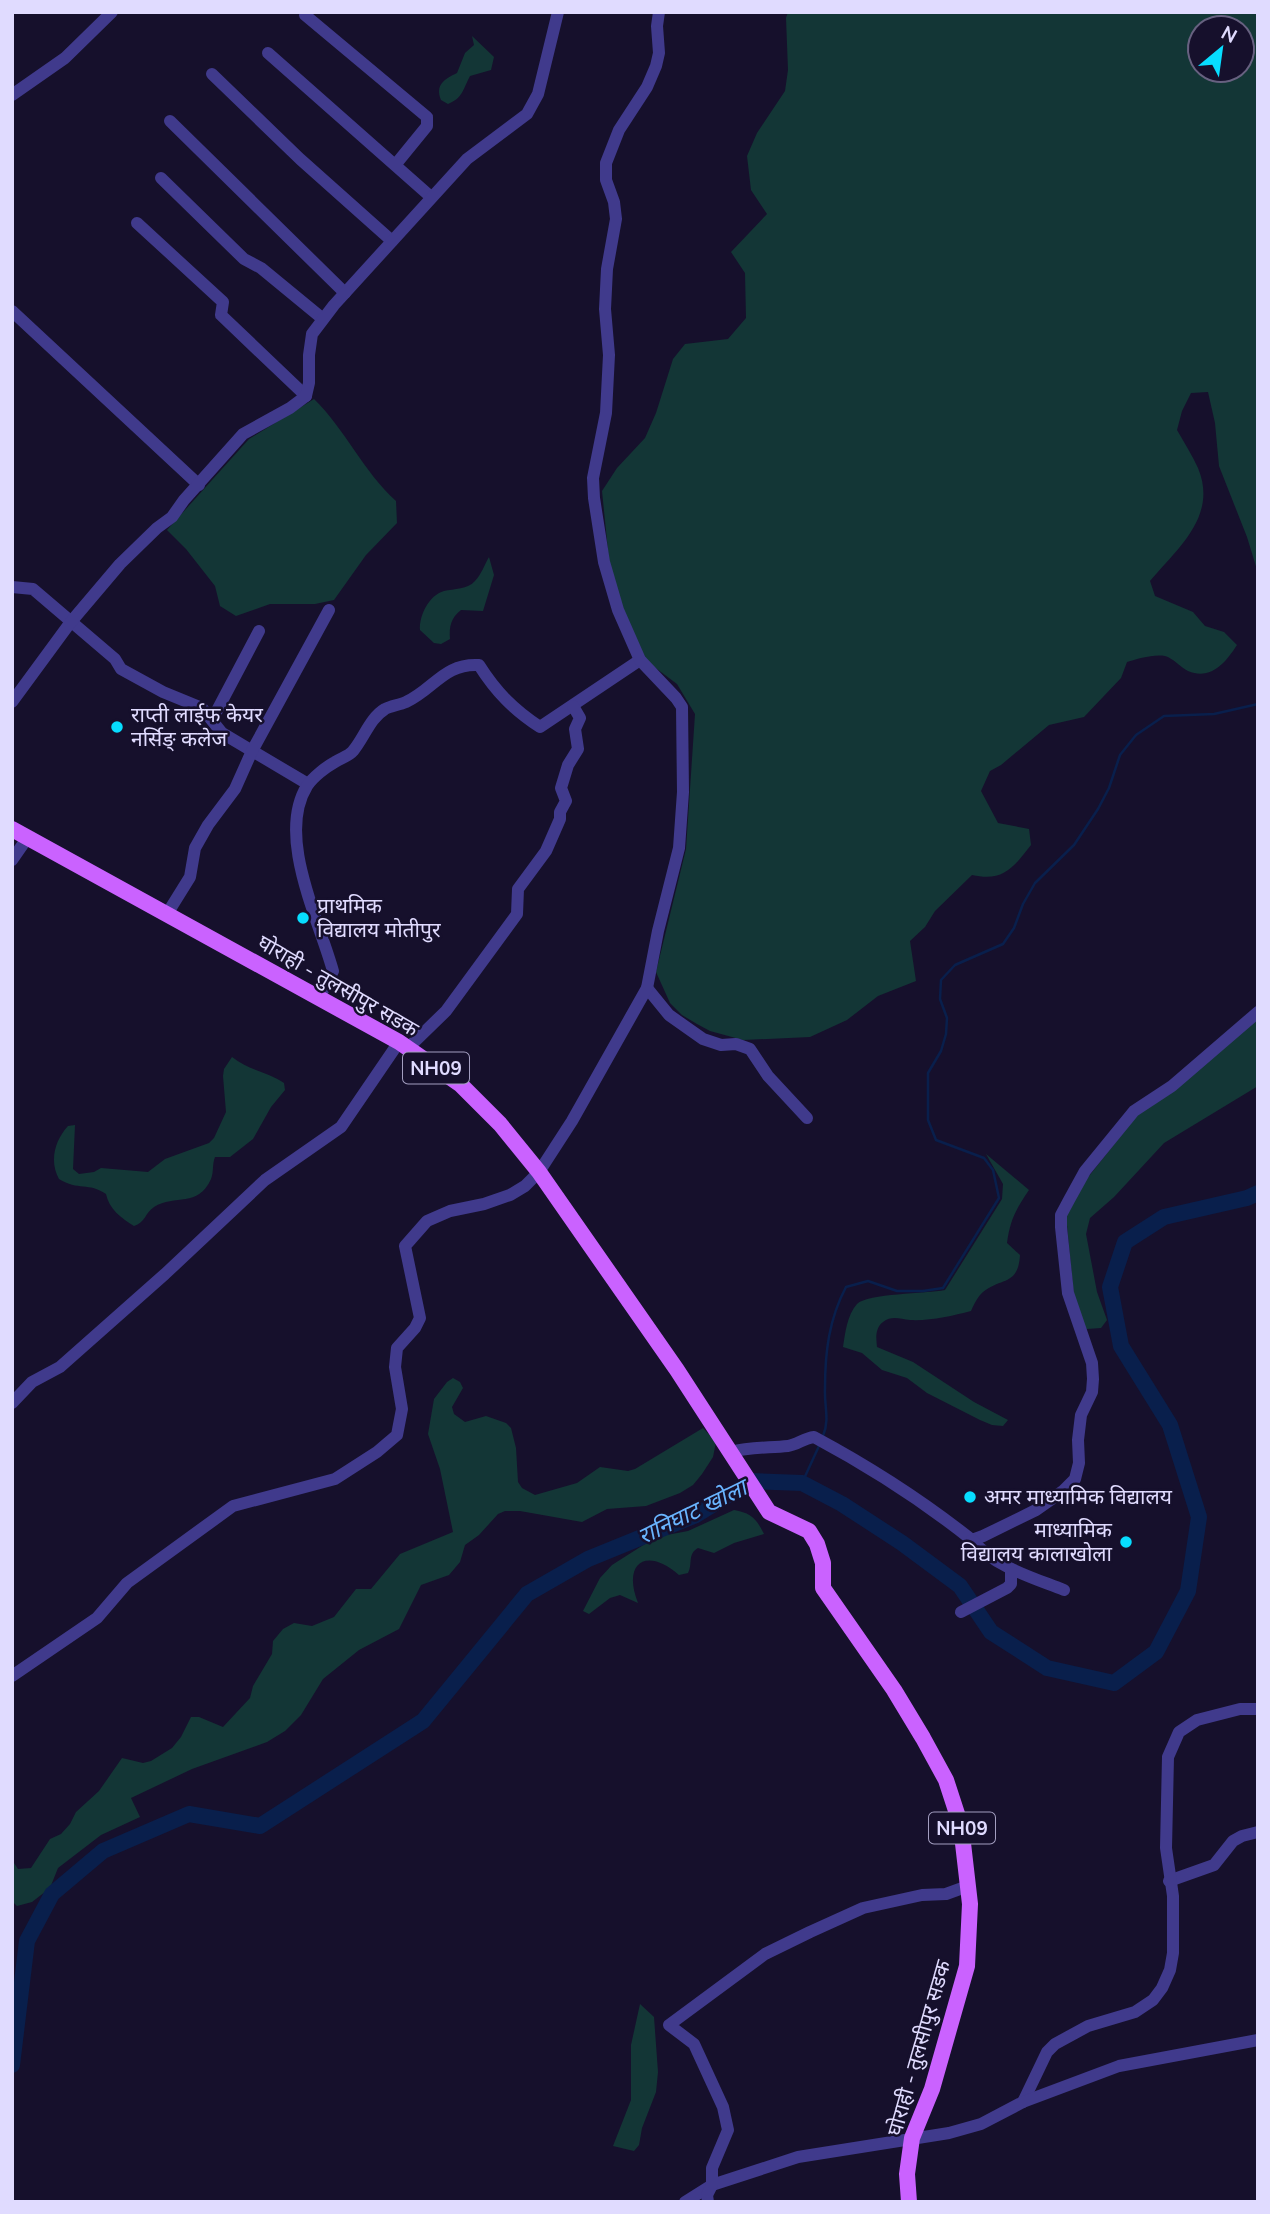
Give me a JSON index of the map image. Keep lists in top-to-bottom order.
{
  "streets": {
    "main road": ["घोराही - तुलसीपुर सडक", "NH09"]
  },
  "water": ["रानिघाट खोला"],
  "places": [
    "राप्ती लाईफ केयर नर्सिङ् कलेज",
    "प्राथमिक विद्यालय मोतीपुर",
    "अमर माध्यामिक विद्यालय",
    "माध्यामिक विद्यालय कालाखोला"
  ],
  "north": "top right"
}
